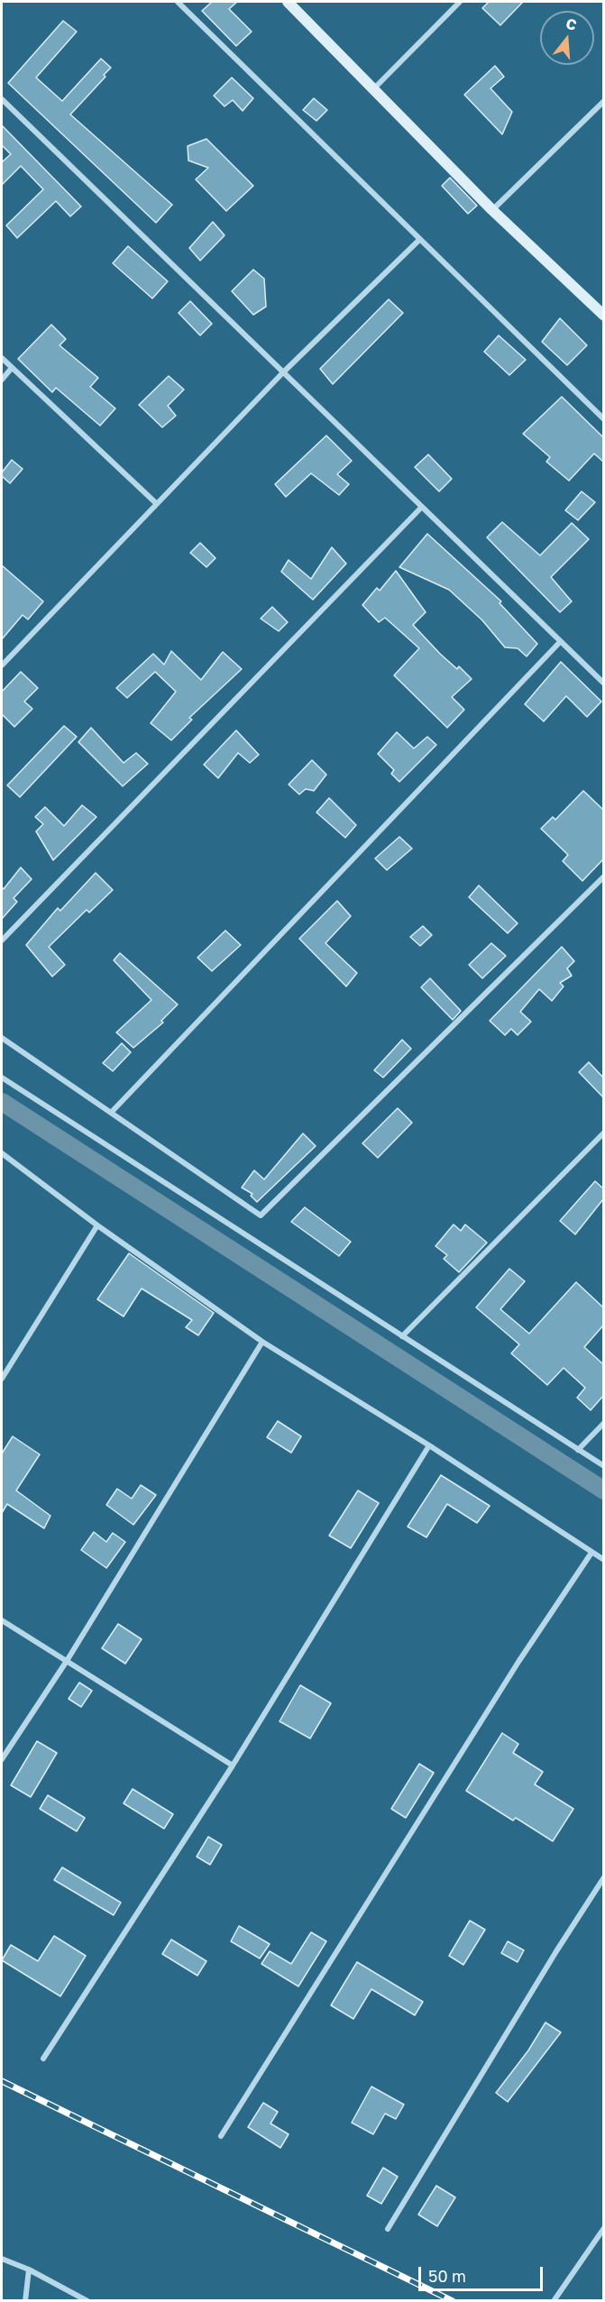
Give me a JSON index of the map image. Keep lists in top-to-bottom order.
{
  "scale_bar": "50 m",
  "north": "top"
}
